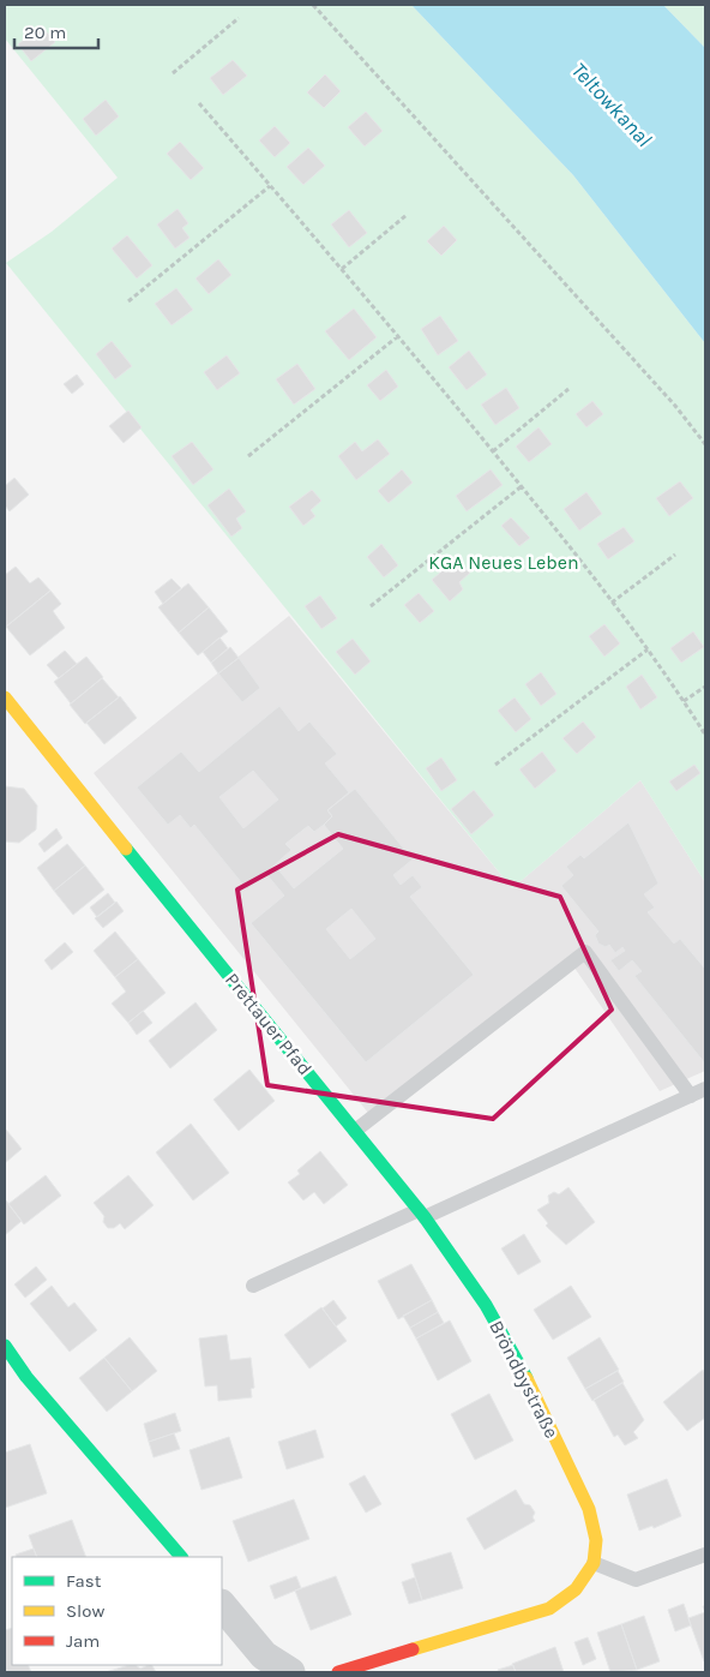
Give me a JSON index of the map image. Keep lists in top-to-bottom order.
{
  "streets": {
    "street": ["Prettauer Pfad", "Bröndbystraße"]
  },
  "crossings": [
    ["Prettauer Pfad", "Bröndbystraße"]
  ],
  "water": ["Teltowkanal"],
  "parks": ["KGA Neues Leben"],
  "legend": ["Fast", "Slow", "Jam"],
  "scale_bar": "20 m"
}
